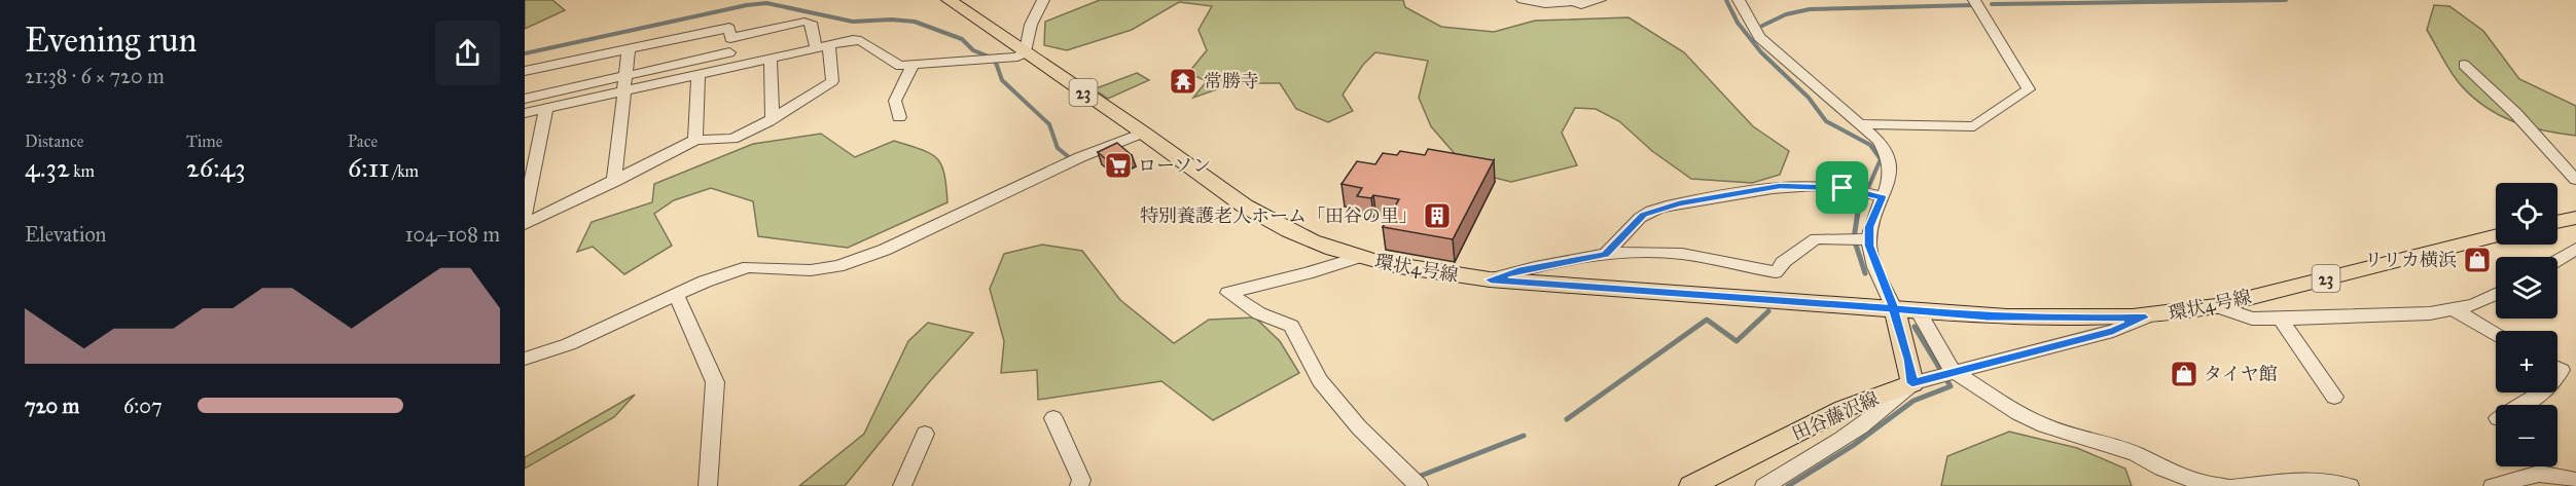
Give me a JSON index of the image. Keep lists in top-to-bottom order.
{
  "streets": {
    "main road": ["23", "環状4号線", "田谷藤沢線"]
  },
  "places": {
    "temple": ["常勝寺"],
    "supermarket": ["ローソン"],
    "building": ["特別養護老人ホーム「田谷の里」"],
    "shop": ["リリカ横浜", "タイヤ館"]
  },
  "page": {
    "heading": ["Evening run", "21:38 · 6 × 720 m"],
    "stats": [
      ["Distance", "4.32 km"],
      ["Time", "26:43"],
      ["Pace", "6:11 /km"]
    ],
    "map_buttons": ["+", "−"],
    "chart": ["Elevation", "104–108 m"],
    "list": [
      {
        "name": "720 m",
        "note": "6:07"
      }
    ]
  }
}
